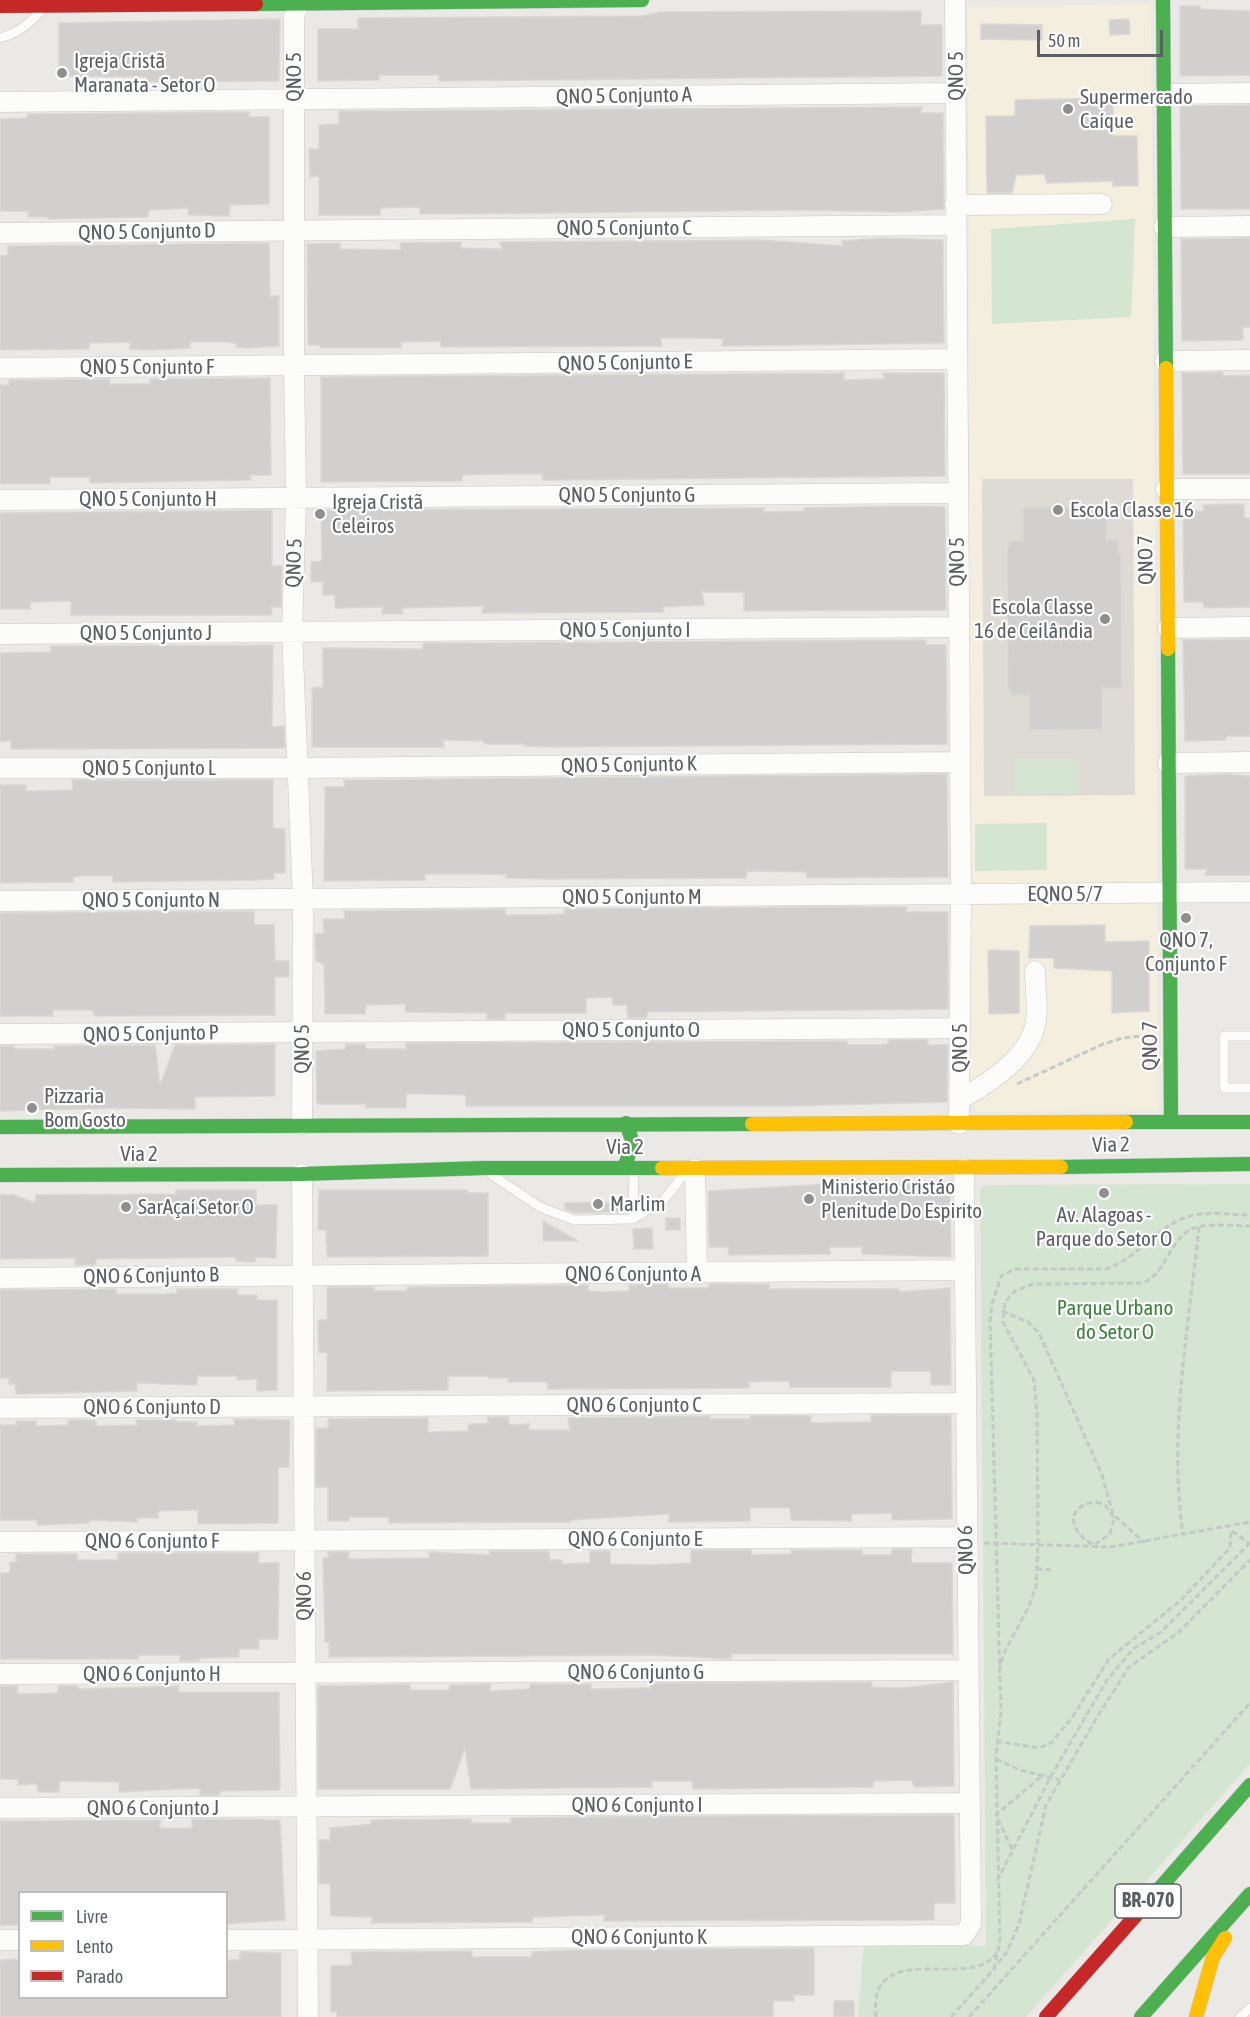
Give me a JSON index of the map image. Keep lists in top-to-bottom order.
{
  "streets": {
    "main road": ["QNO 7", "Via 2", "BR-070"],
    "street": [
      "QNO 5",
      "QNO 5 Conjunto A",
      "QNO 5 Conjunto C",
      "QNO 5 Conjunto D",
      "QNO 5 Conjunto E",
      "QNO 5 Conjunto F",
      "QNO 5 Conjunto G",
      "QNO 5 Conjunto H",
      "QNO 5 Conjunto I",
      "QNO 5 Conjunto J",
      "QNO 5 Conjunto K",
      "QNO 5 Conjunto L",
      "EQNO 5/7",
      "QNO 5 Conjunto M",
      "QNO 5 Conjunto N",
      "QNO 5 Conjunto O",
      "QNO 5 Conjunto P",
      "QNO 6 Conjunto A",
      "QNO 6 Conjunto B",
      "QNO 6 Conjunto C",
      "QNO 6 Conjunto D",
      "QNO 6 Conjunto E",
      "QNO 6 Conjunto F",
      "QNO 6",
      "QNO 6 Conjunto G",
      "QNO 6 Conjunto H",
      "QNO 6 Conjunto I",
      "QNO 6 Conjunto J",
      "QNO 6 Conjunto K"
    ]
  },
  "crossings": [
    ["QNO 5", "QNO 5 Conjunto A"],
    ["QNO 5", "QNO 5 Conjunto C"],
    ["QNO 5", "QNO 5 Conjunto D"],
    ["QNO 5", "QNO 5 Conjunto E"],
    ["QNO 5", "QNO 5 Conjunto F"],
    ["QNO 5", "QNO 5 Conjunto G"],
    ["QNO 5", "QNO 5 Conjunto H"],
    ["QNO 5", "QNO 5 Conjunto I"],
    ["QNO 5", "QNO 5 Conjunto J"],
    ["QNO 5", "QNO 5 Conjunto K"],
    ["QNO 5", "QNO 5 Conjunto L"],
    ["QNO 5", "EQNO 5/7"],
    ["QNO 5", "QNO 5 Conjunto M"],
    ["QNO 5", "QNO 5 Conjunto N"],
    ["QNO 5", "QNO 5 Conjunto O"],
    ["QNO 5", "QNO 5 Conjunto P"],
    ["QNO 5", "Via 2"],
    ["QNO 5 Conjunto C", "QNO 5 Conjunto D"],
    ["QNO 5 Conjunto E", "QNO 5 Conjunto F"],
    ["QNO 5 Conjunto G", "QNO 5 Conjunto H"],
    ["QNO 7", "EQNO 5/7"],
    ["QNO 7", "Via 2"],
    ["QNO 5 Conjunto I", "QNO 5 Conjunto J"],
    ["QNO 5 Conjunto K", "QNO 5 Conjunto L"],
    ["EQNO 5/7", "QNO 5 Conjunto M"],
    ["QNO 5 Conjunto M", "QNO 5 Conjunto N"],
    ["QNO 5 Conjunto O", "QNO 5 Conjunto P"],
    ["Via 2", "QNO 6"],
    ["QNO 6 Conjunto A", "QNO 6 Conjunto B"],
    ["QNO 6 Conjunto A", "QNO 6"],
    ["QNO 6 Conjunto B", "QNO 6"],
    ["QNO 6 Conjunto C", "QNO 6 Conjunto D"],
    ["QNO 6 Conjunto C", "QNO 6"],
    ["QNO 6 Conjunto D", "QNO 6"],
    ["QNO 6 Conjunto E", "QNO 6 Conjunto F"],
    ["QNO 6 Conjunto E", "QNO 6"],
    ["QNO 6 Conjunto F", "QNO 6"],
    ["QNO 6", "QNO 6 Conjunto G"],
    ["QNO 6", "QNO 6 Conjunto H"],
    ["QNO 6", "QNO 6 Conjunto I"],
    ["QNO 6", "QNO 6 Conjunto J"],
    ["QNO 6", "QNO 6 Conjunto K"],
    ["QNO 6 Conjunto G", "QNO 6 Conjunto H"],
    ["QNO 6 Conjunto I", "QNO 6 Conjunto J"]
  ],
  "parks": ["Parque Urbano do Setor O"],
  "places": [
    "Igreja Cristã Maranata - Setor O",
    "Supermercado Caíque",
    "Escola Classe 16",
    "Igreja Cristã Celeiros",
    "Escola Classe 16 de Ceilândia",
    "QNO 7, Conjunto F",
    "Pizzaria Bom Gosto",
    "Av. Alagoas - Parque do Setor O",
    "Ministerio Cristáo Plenitude Do Espirito",
    "Marlim",
    "SarAçaí Setor O"
  ],
  "legend": ["Livre", "Lento", "Parado"],
  "scale_bar": "50 m"
}
